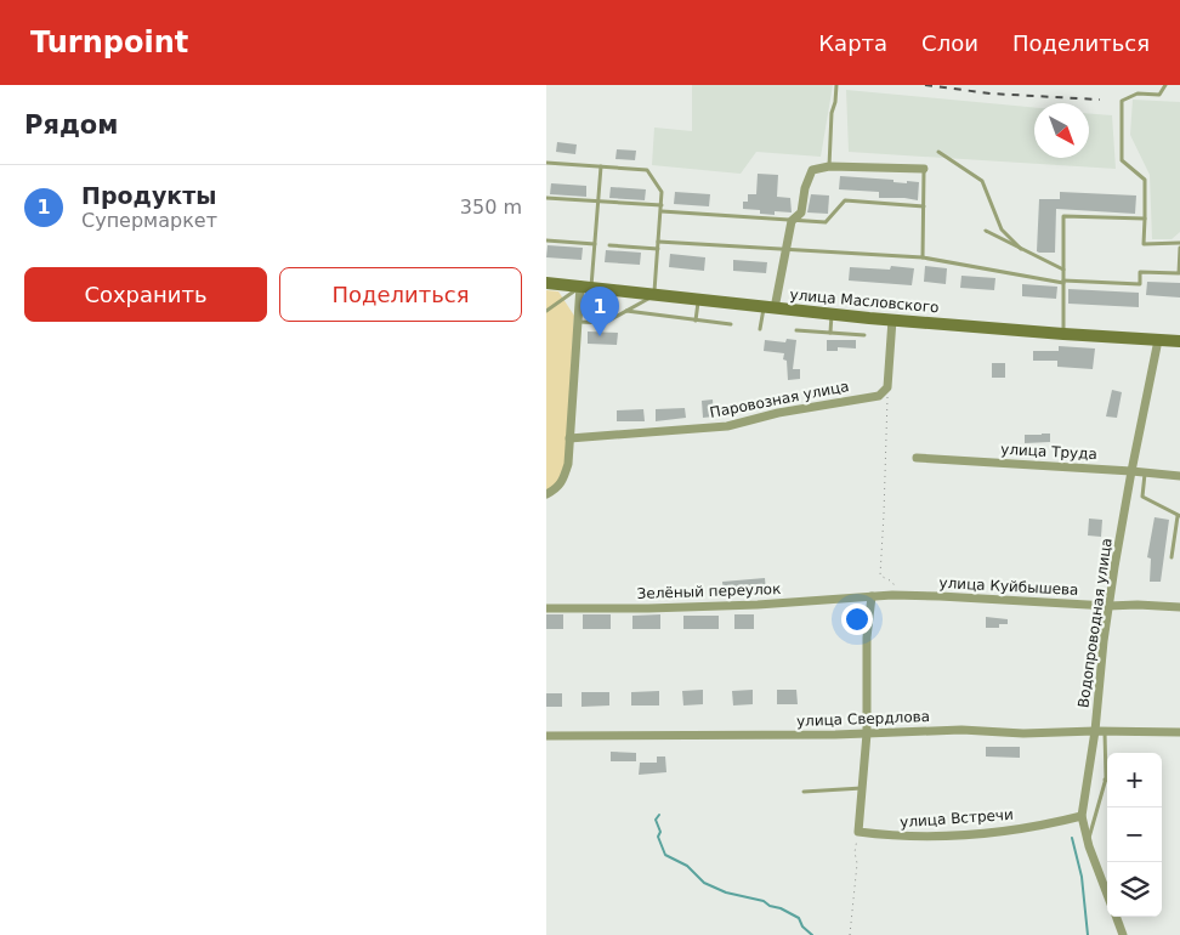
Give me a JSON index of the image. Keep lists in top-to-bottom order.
{
  "streets": {
    "street": [
      "улица Масловского",
      "Паровозная улица",
      "улица Труда",
      "улица Куйбышева",
      "Зелёный переулок",
      "Водопроводная улица",
      "улица Свердлова",
      "улица Встречи"
    ]
  },
  "crossings": [
    ["улица Масловского", "Водопроводная улица"],
    ["улица Труда", "Водопроводная улица"],
    ["улица Куйбышева", "Зелёный переулок"],
    ["улица Куйбышева", "Водопроводная улица"],
    ["Водопроводная улица", "улица Свердлова"],
    ["Водопроводная улица", "улица Встречи"]
  ],
  "north": "bottom right",
  "page": {
    "header": "Turnpoint",
    "nav": ["Карта", "Слои", "Поделиться"],
    "heading": "Рядом",
    "list": [
      {
        "mark": "1",
        "name": "Продукты",
        "note": "Супермаркет",
        "value": "350 m"
      }
    ],
    "buttons": ["Сохранить", "Поделиться"],
    "pins": "1",
    "map_buttons": ["+", "−"]
  }
}
